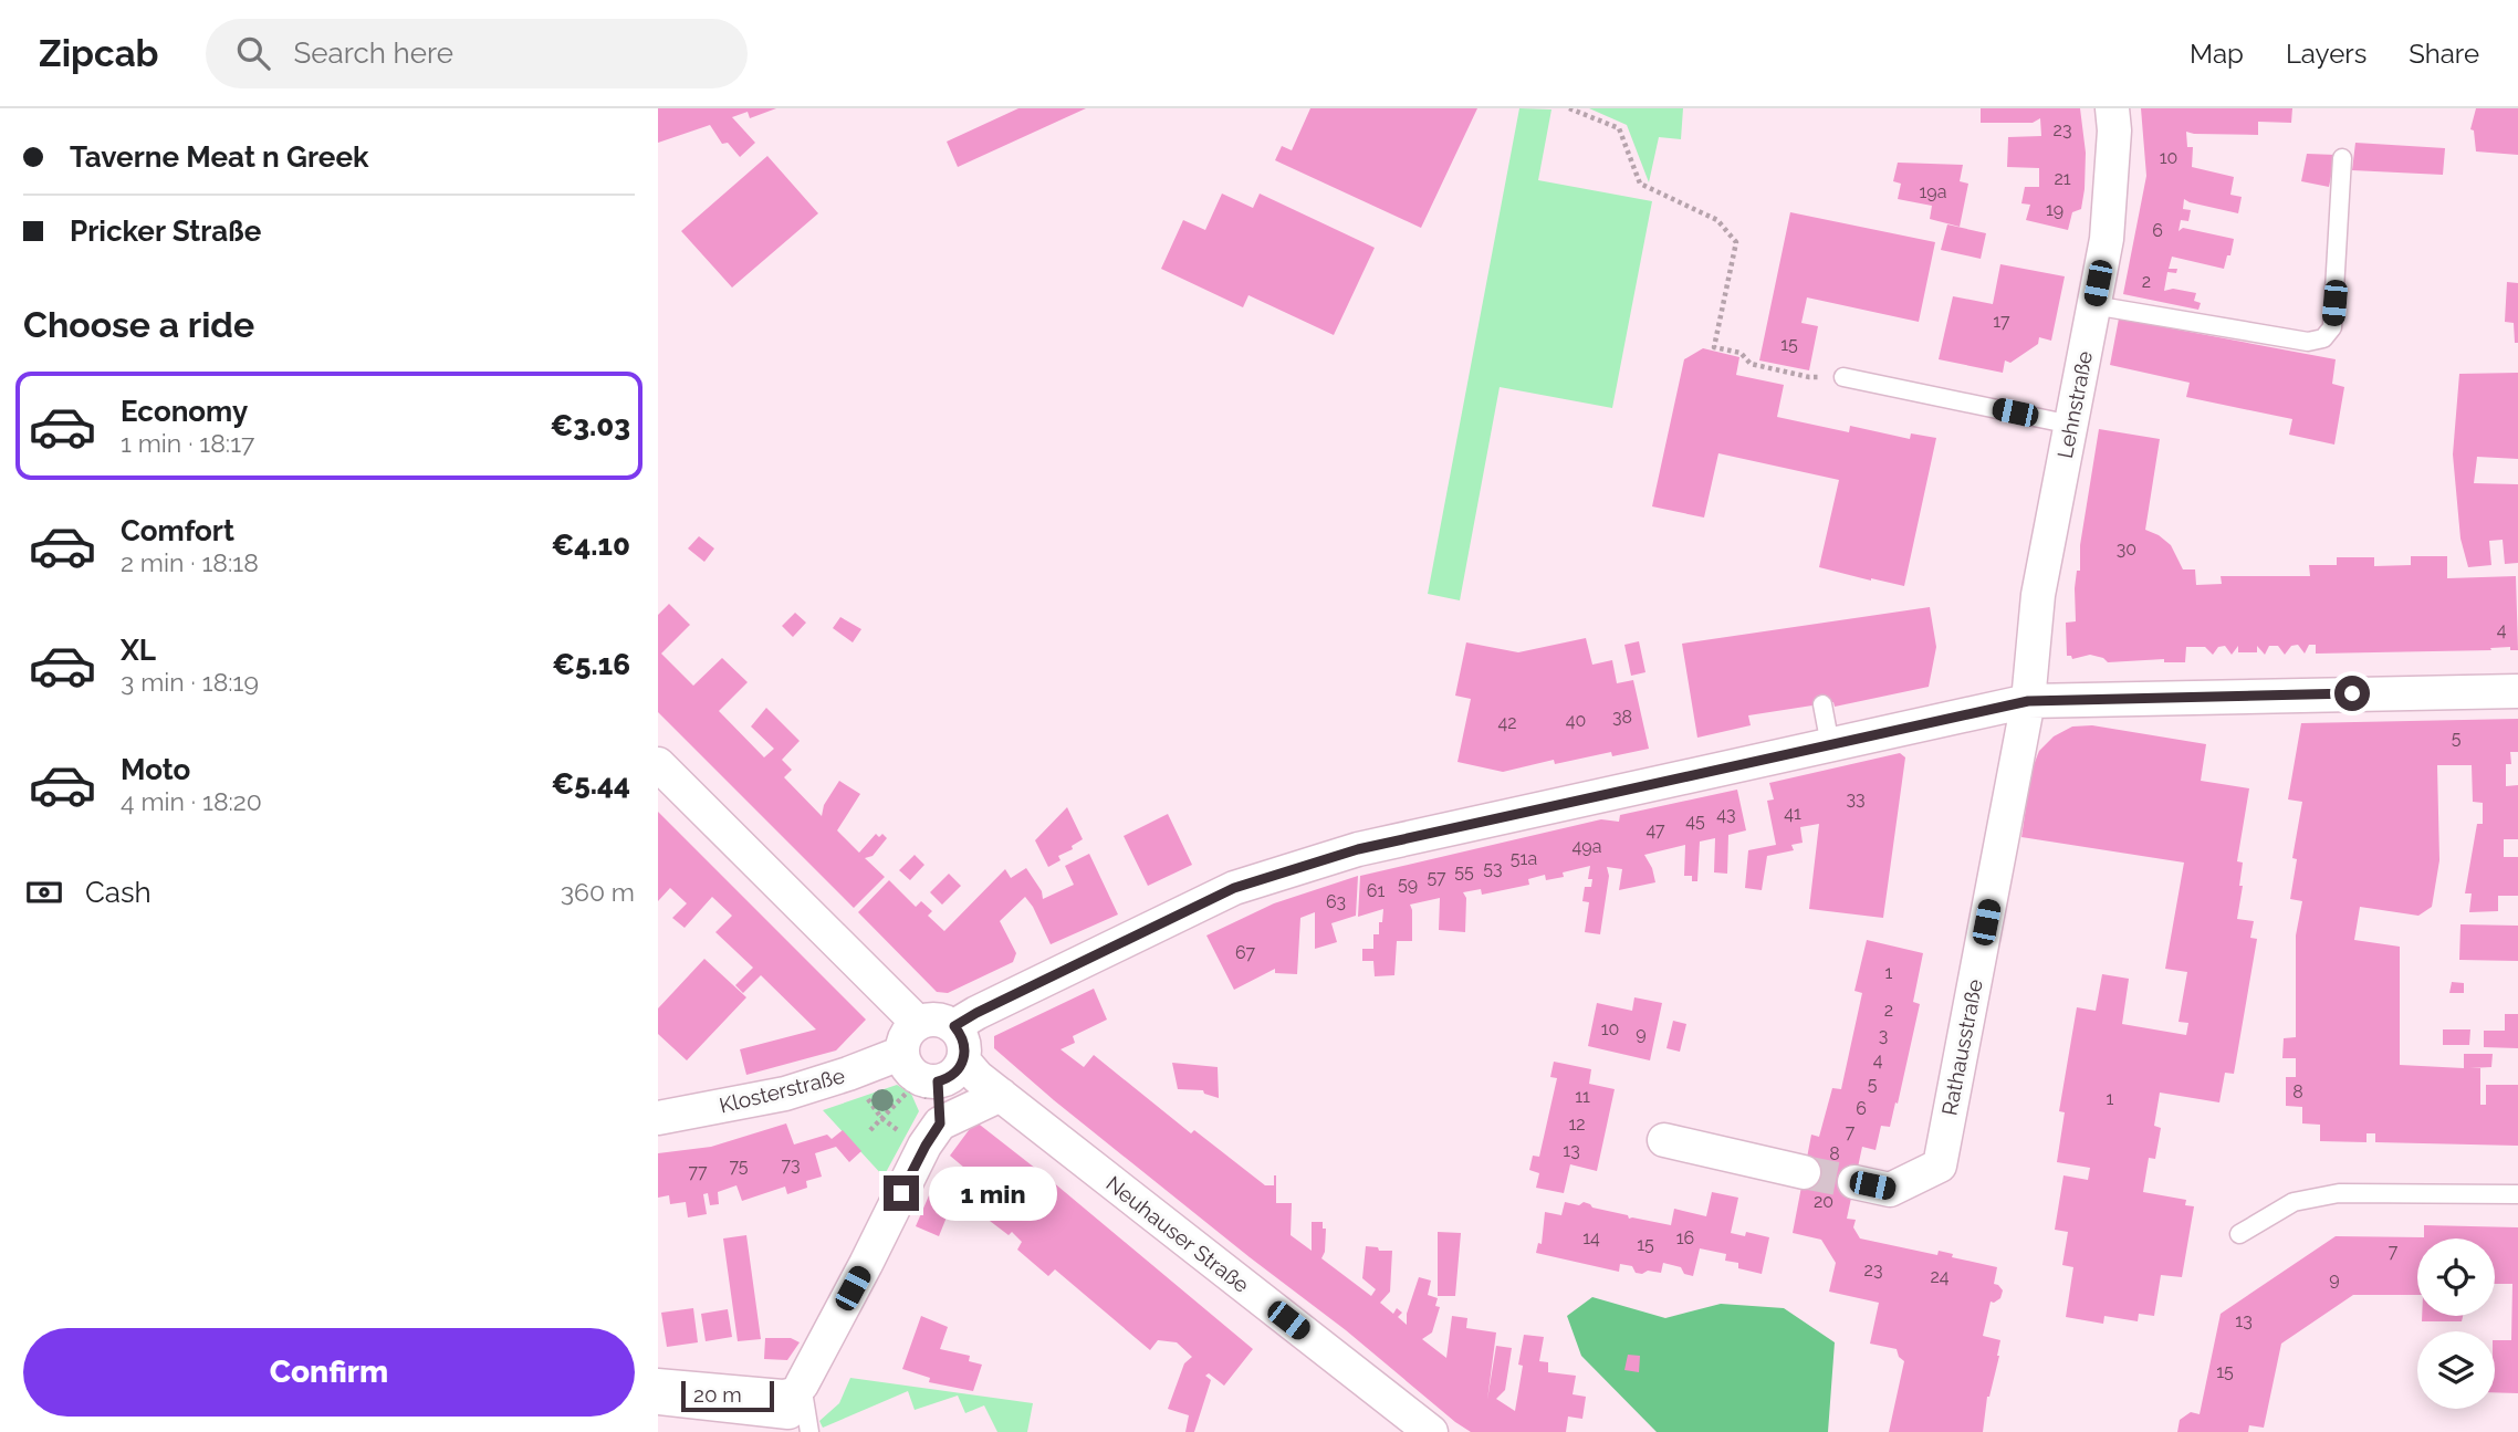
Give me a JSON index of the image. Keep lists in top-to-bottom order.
{
  "streets": {
    "street": [
      "Lehnstraße",
      "Rathausstraße",
      "Klosterstraße",
      "Neuhauser Straße"
    ]
  },
  "crossings": [
    ["Lehnstraße", "Rathausstraße"],
    ["Klosterstraße", "Neuhauser Straße"]
  ],
  "house_numbers": [
    "23",
    "10",
    "21",
    "19a",
    "19",
    "6",
    "2",
    "17",
    "15",
    "30",
    "4",
    "38",
    "40",
    "42",
    "5",
    "33",
    "41",
    "43",
    "45",
    "47",
    "49a",
    "51a",
    "53",
    "55",
    "57",
    "59",
    "61",
    "63",
    "67",
    "1",
    "2",
    "10",
    "9",
    "3",
    "4",
    "5",
    "8",
    "11",
    "1",
    "6",
    "12",
    "7",
    "13",
    "8",
    "73",
    "75",
    "77",
    "20",
    "14",
    "16",
    "15",
    "7",
    "23",
    "24",
    "9",
    "13",
    "15"
  ],
  "scale_bar": "20 m",
  "page": {
    "header": "Zipcab",
    "search": "Search here",
    "nav": ["Map", "Layers", "Share"],
    "banner": ["Taverne Meat n Greek", "Pricker Straße"],
    "heading": "Choose a ride",
    "list": [
      {
        "name": "Economy",
        "note": "1 min · 18:17",
        "value": "€3.03"
      },
      {
        "name": "Comfort",
        "note": "2 min · 18:18",
        "value": "€4.10"
      },
      {
        "name": "XL",
        "note": "3 min · 18:19",
        "value": "€5.16"
      },
      {
        "name": "Moto",
        "note": "4 min · 18:20",
        "value": "€5.44"
      }
    ],
    "pay": ["Cash", "360 m"],
    "bubble": "1 min",
    "buttons": "Confirm",
    "scale": "20 m"
  }
}
